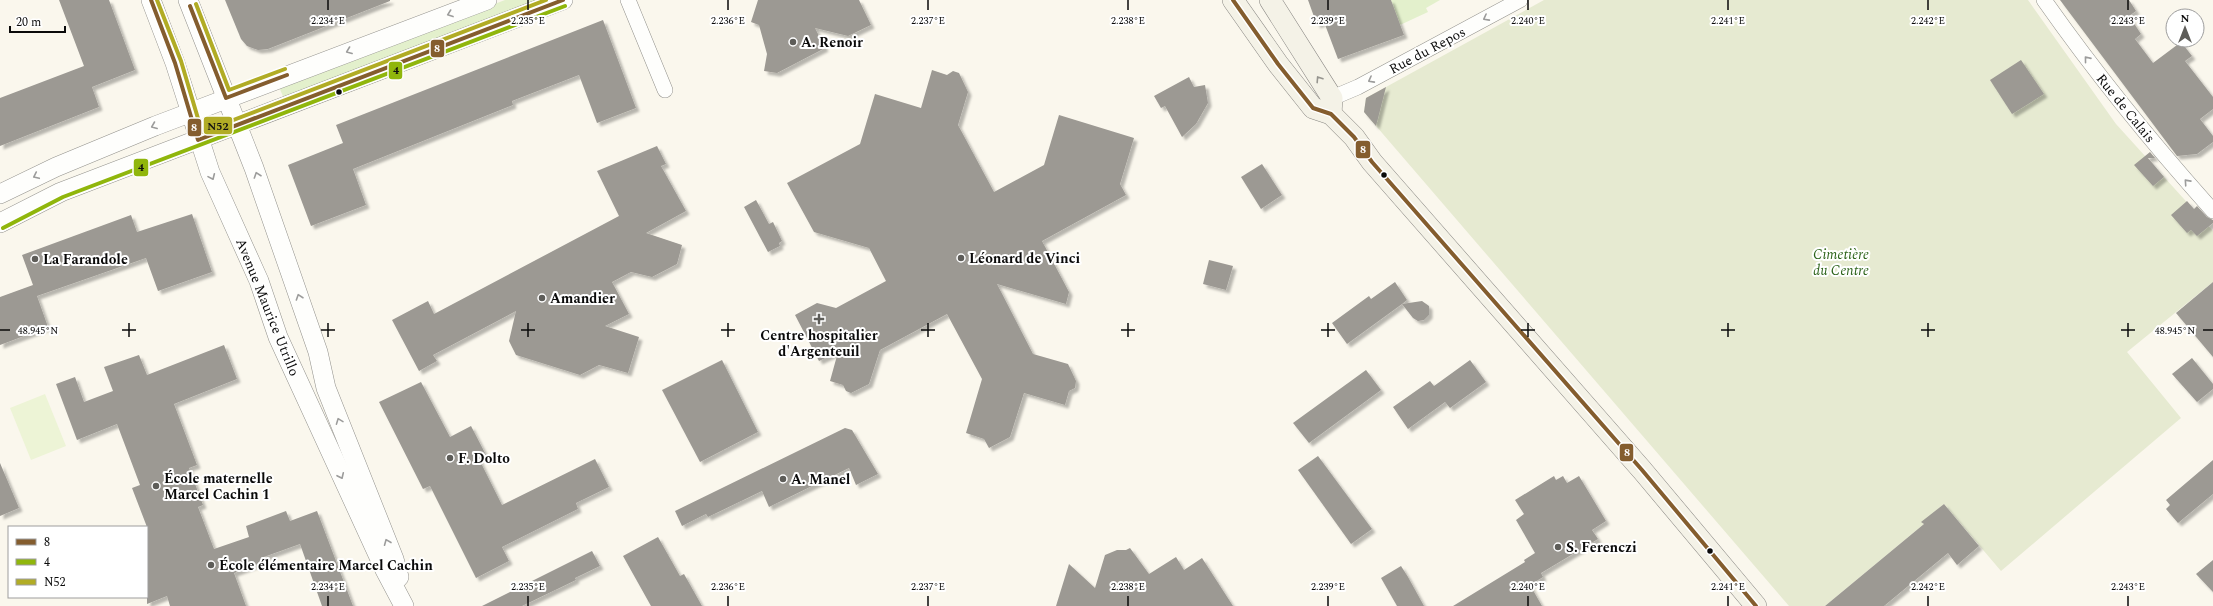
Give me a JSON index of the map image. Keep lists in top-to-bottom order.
{
  "streets": {
    "street": ["Rue du Repos", "Rue de Calais", "Avenue Maurice Utrillo"]
  },
  "one_way": ["Rue du Repos", "Rue de Calais"],
  "parks": ["Cimetière du Centre"],
  "places": {
    "other": [
      "A. Renoir",
      "Léonard de Vinci",
      "La Farandole",
      "Amandier",
      "F. Dolto",
      "A. Manel",
      "École maternelle Marcel Cachin 1",
      "S. Ferenczi",
      "École élémentaire Marcel Cachin"
    ],
    "health": ["Centre hospitalier d'Argenteuil"]
  },
  "lines": ["transit line 8", "transit line N52", "transit line 4"],
  "legend": ["8", "4", "N52"],
  "scale_bar": "20 m",
  "north": "top",
  "coordinates": [
    "2.234°E",
    "2.235°E",
    "2.236°E",
    "2.237°E",
    "2.238°E",
    "2.239°E",
    "2.240°E",
    "2.241°E",
    "2.242°E",
    "2.243°E",
    "48.945°N"
  ]
}
